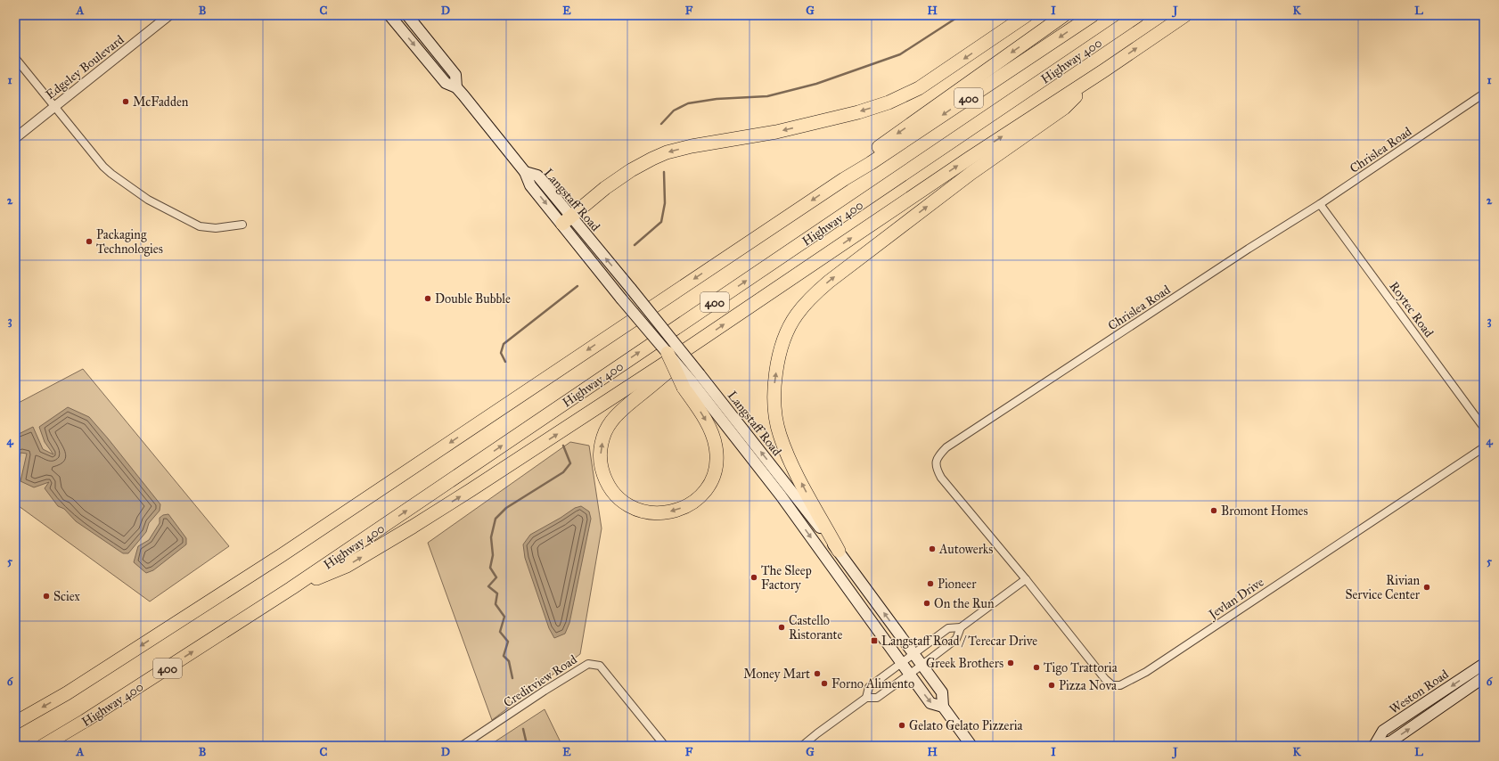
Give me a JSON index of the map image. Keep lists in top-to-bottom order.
{
  "streets": {
    "highway": ["Highway 400", "400"],
    "main road": ["Langstaff Road", "Weston Road"],
    "street": [
      "Edgeley Boulevard",
      "Chrislea Road",
      "Roytec Road",
      "Jevlan Drive",
      "Creditview Road"
    ]
  },
  "crossings": [
    ["Chrislea Road", "Roytec Road"],
    ["Chrislea Road", "Jevlan Drive"]
  ],
  "places": {
    "other": [
      "McFadden",
      "Packaging Technologies",
      "Double Bubble",
      "Bromont Homes",
      "Autowerks",
      "The Sleep Factory",
      "Pioneer",
      "Rivian Service Center",
      "Sciex",
      "On the Run",
      "Castello Ristorante",
      "Greek Brothers",
      "Tigo Trattoria",
      "Money Mart",
      "Forno Alimento",
      "Pizza Nova",
      "Gelato Gelato Pizzeria"
    ],
    "transit": ["Langstaff Road / Terecar Drive"]
  },
  "grid": {
    "columns": [
      "A",
      "B",
      "C",
      "D",
      "E",
      "F",
      "G",
      "H",
      "I",
      "J",
      "K",
      "L"
    ],
    "rows": [
      "1",
      "2",
      "3",
      "4",
      "5",
      "6"
    ]
  }
}
